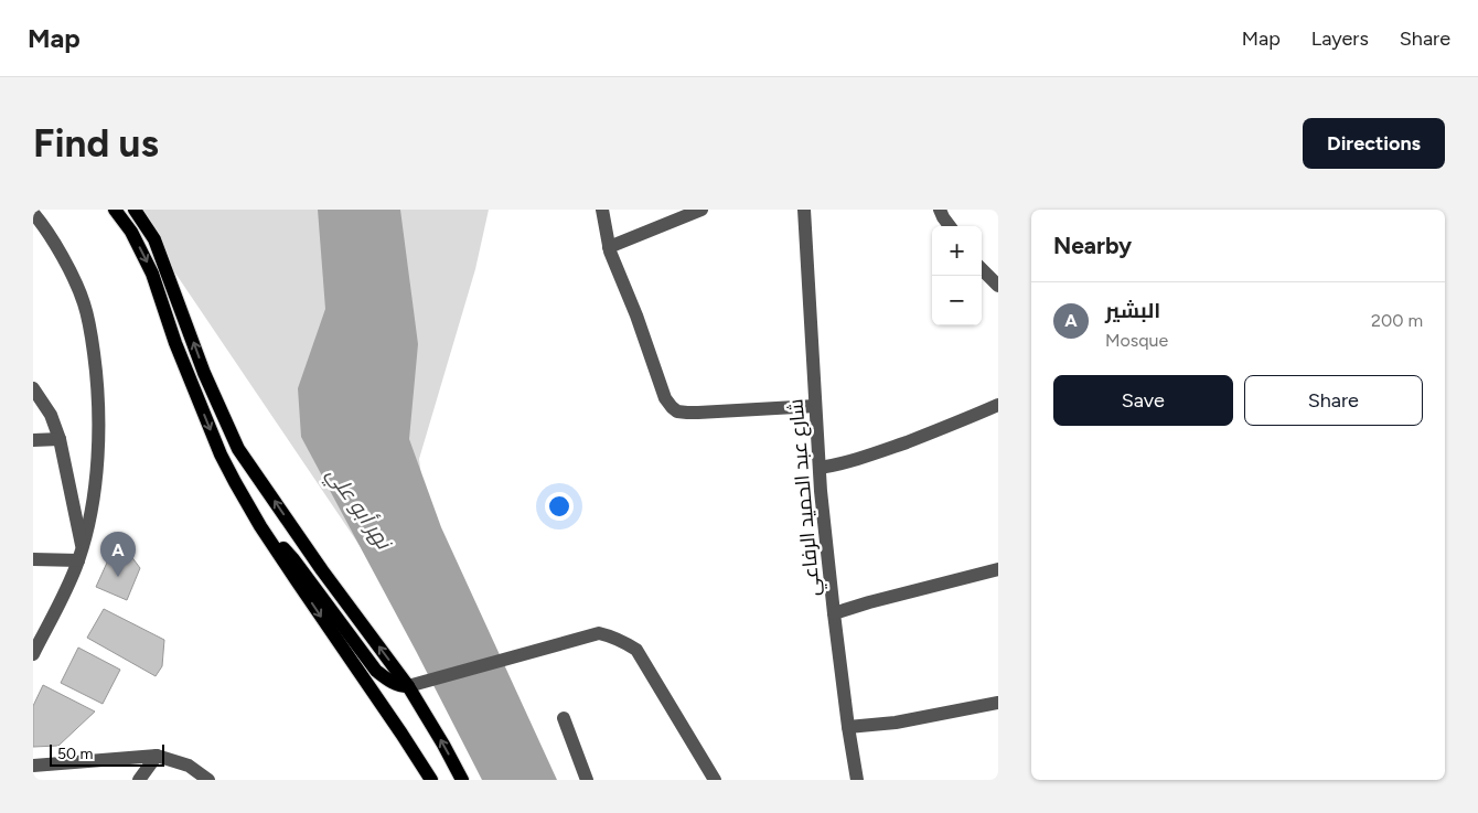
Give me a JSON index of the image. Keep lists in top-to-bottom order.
{
  "streets": {
    "street": ["شارع عبد الحميد الرفاعي"]
  },
  "water": ["نهر أبو علي"],
  "scale_bar": "50 m",
  "page": {
    "header": "Map",
    "nav": ["Map", "Layers", "Share"],
    "buttons": [
      "Directions",
      ["Save", "Share"]
    ],
    "title": "Find us",
    "heading": "Nearby",
    "map_buttons": ["+", "−"],
    "list": [
      {
        "mark": "A",
        "name": "البشير",
        "note": "Mosque",
        "value": "200 m"
      }
    ],
    "pins": "A",
    "scale": "50 m"
  }
}
